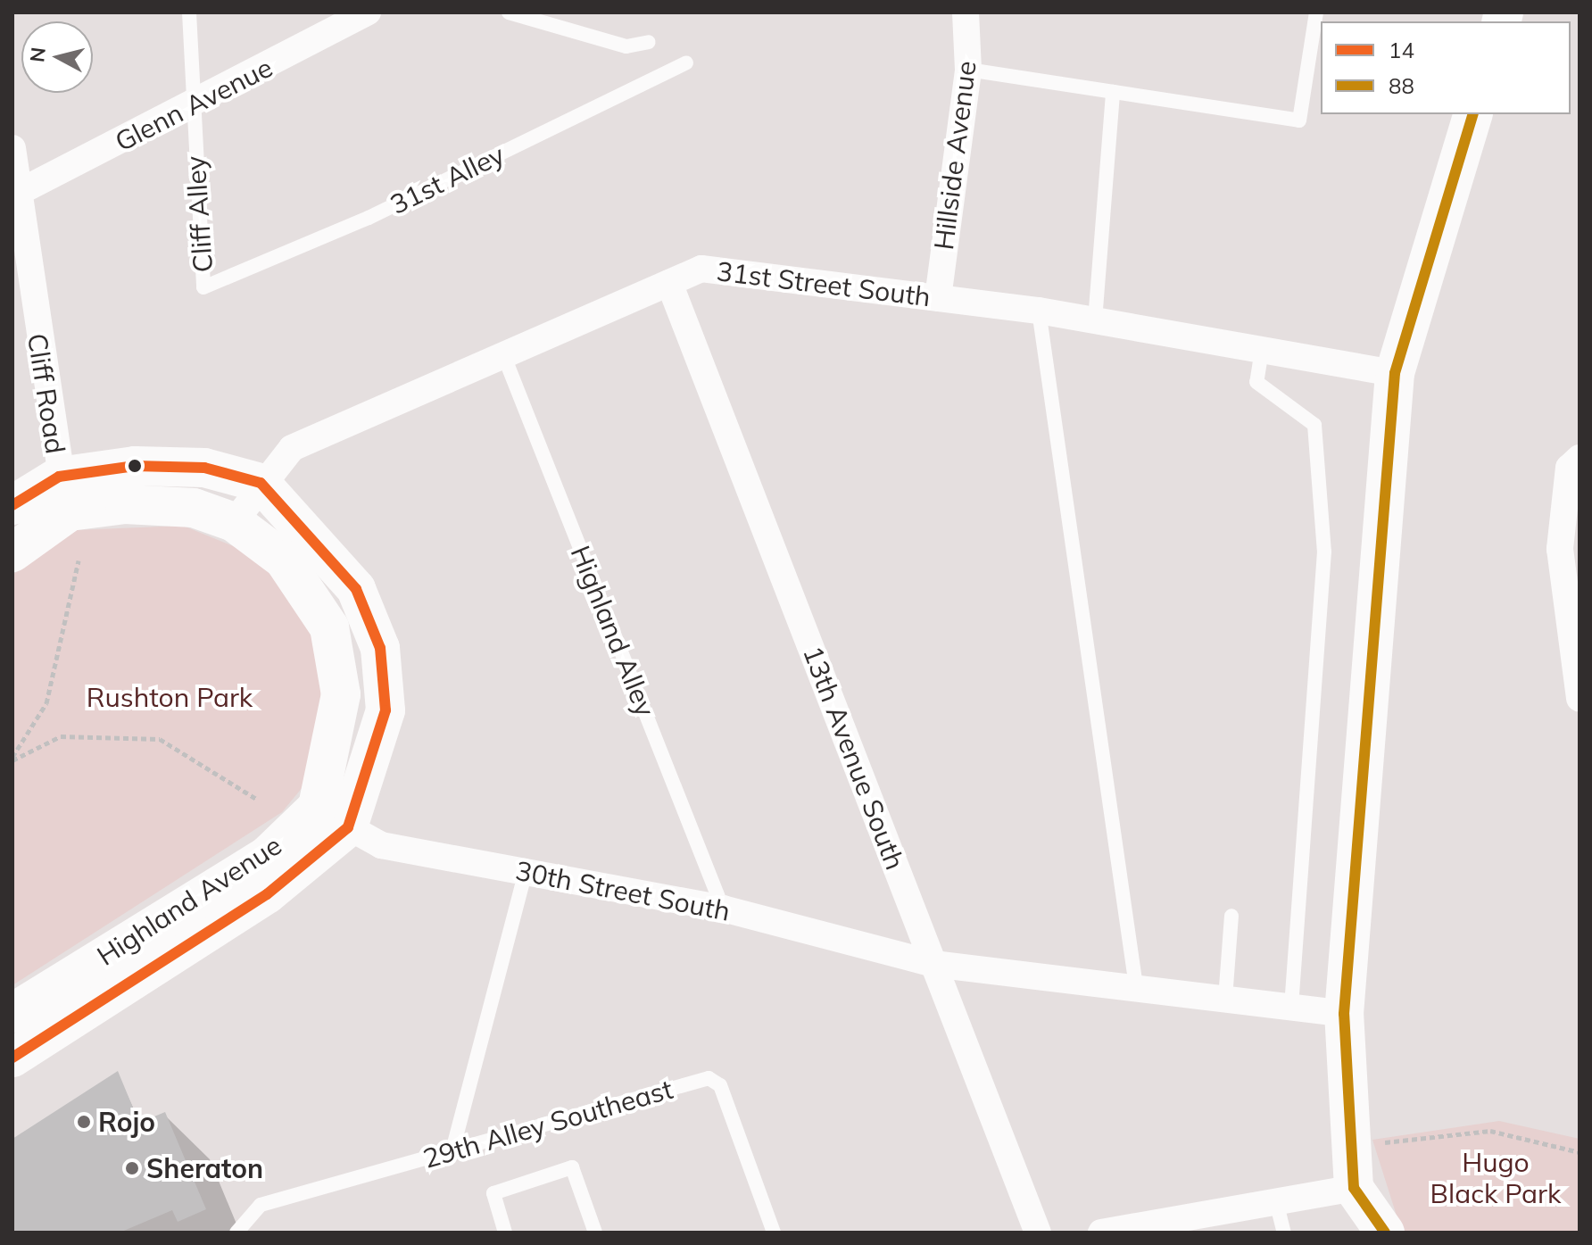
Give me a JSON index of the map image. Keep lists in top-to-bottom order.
{
  "streets": {
    "street": [
      "Glenn Avenue",
      "Hillside Avenue",
      "31st Street South",
      "Cliff Road",
      "13th Avenue South",
      "30th Street South",
      "Highland Avenue"
    ],
    "lane": [
      "31st Alley",
      "Cliff Alley",
      "Highland Alley",
      "29th Alley Southeast"
    ]
  },
  "crossings": [
    ["Glenn Avenue", "Cliff Alley"],
    ["Glenn Avenue", "Cliff Road"],
    ["Hillside Avenue", "31st Street South"],
    ["31st Alley", "Cliff Alley"],
    ["31st Street South", "Highland Alley"],
    ["31st Street South", "13th Avenue South"],
    ["31st Street South", "Highland Avenue"],
    ["Highland Alley", "30th Street South"],
    ["13th Avenue South", "30th Street South"],
    ["30th Street South", "Highland Avenue"]
  ],
  "parks": ["Rushton Park", "Hugo Black Park"],
  "places": ["Rojo", "Sheraton"],
  "lines": ["transit line 88", "transit line 14"],
  "legend": ["14", "88"],
  "north": "left"
}
